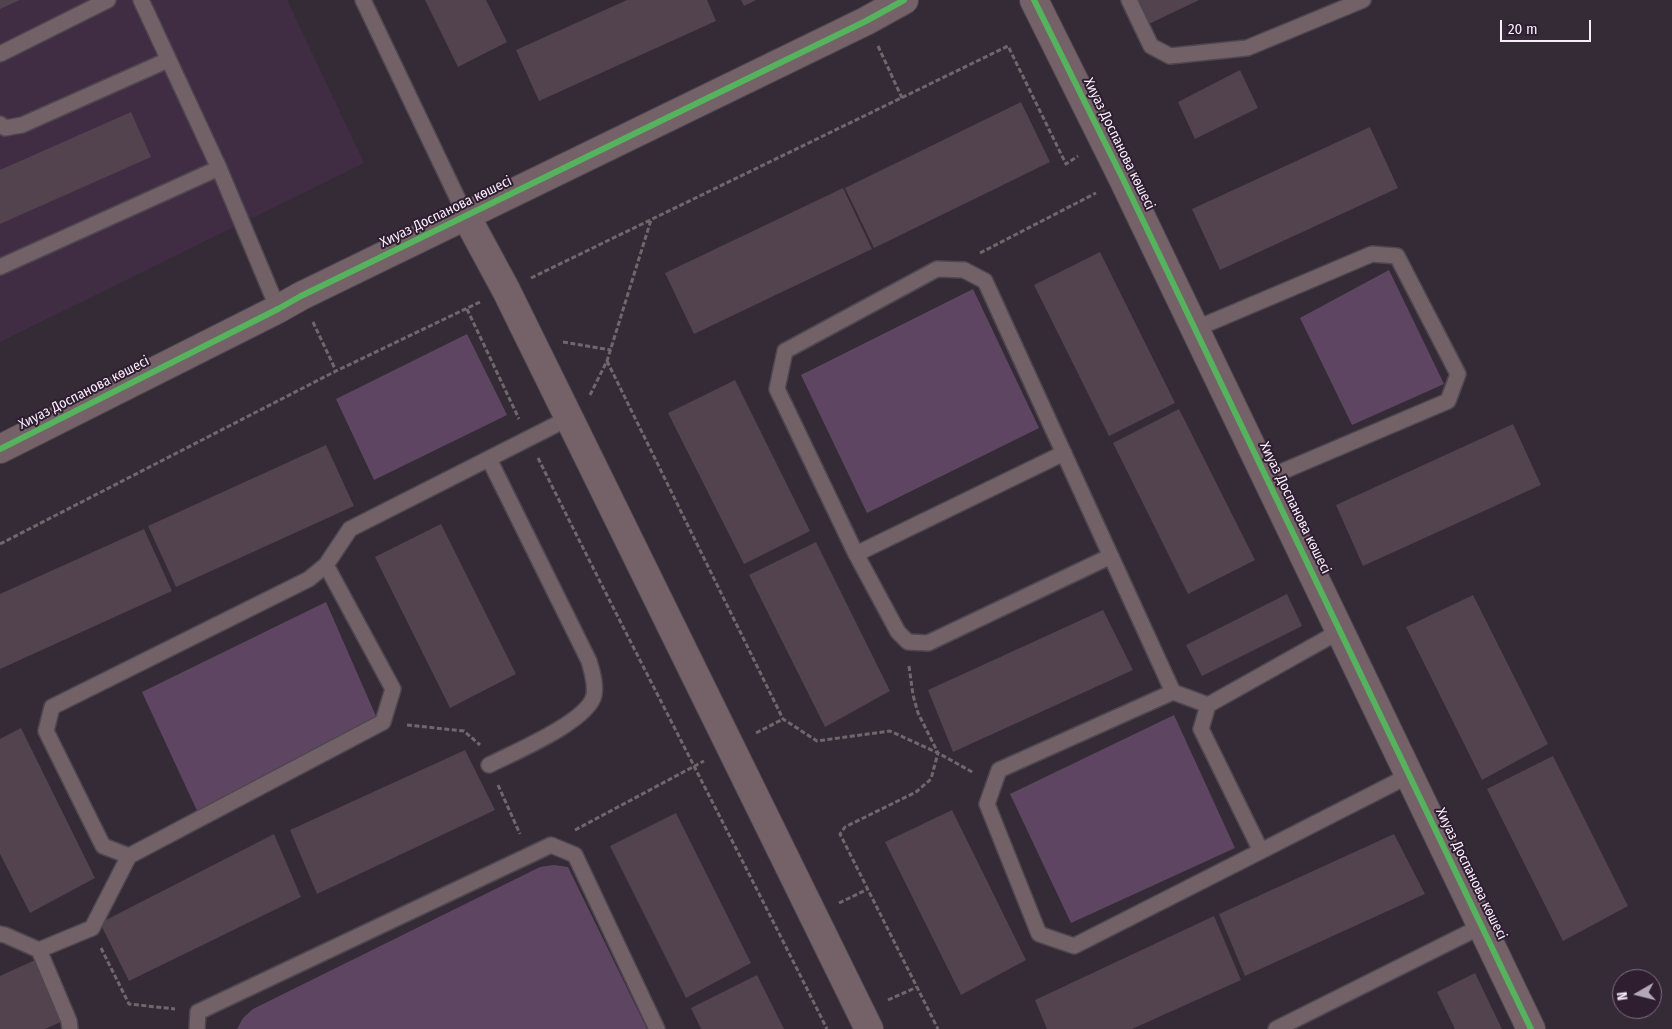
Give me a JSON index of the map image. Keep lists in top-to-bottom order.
{
  "streets": {
    "street": ["Хиуаз Доспанова көшесі"]
  },
  "scale_bar": "20 m",
  "north": "left"
}
